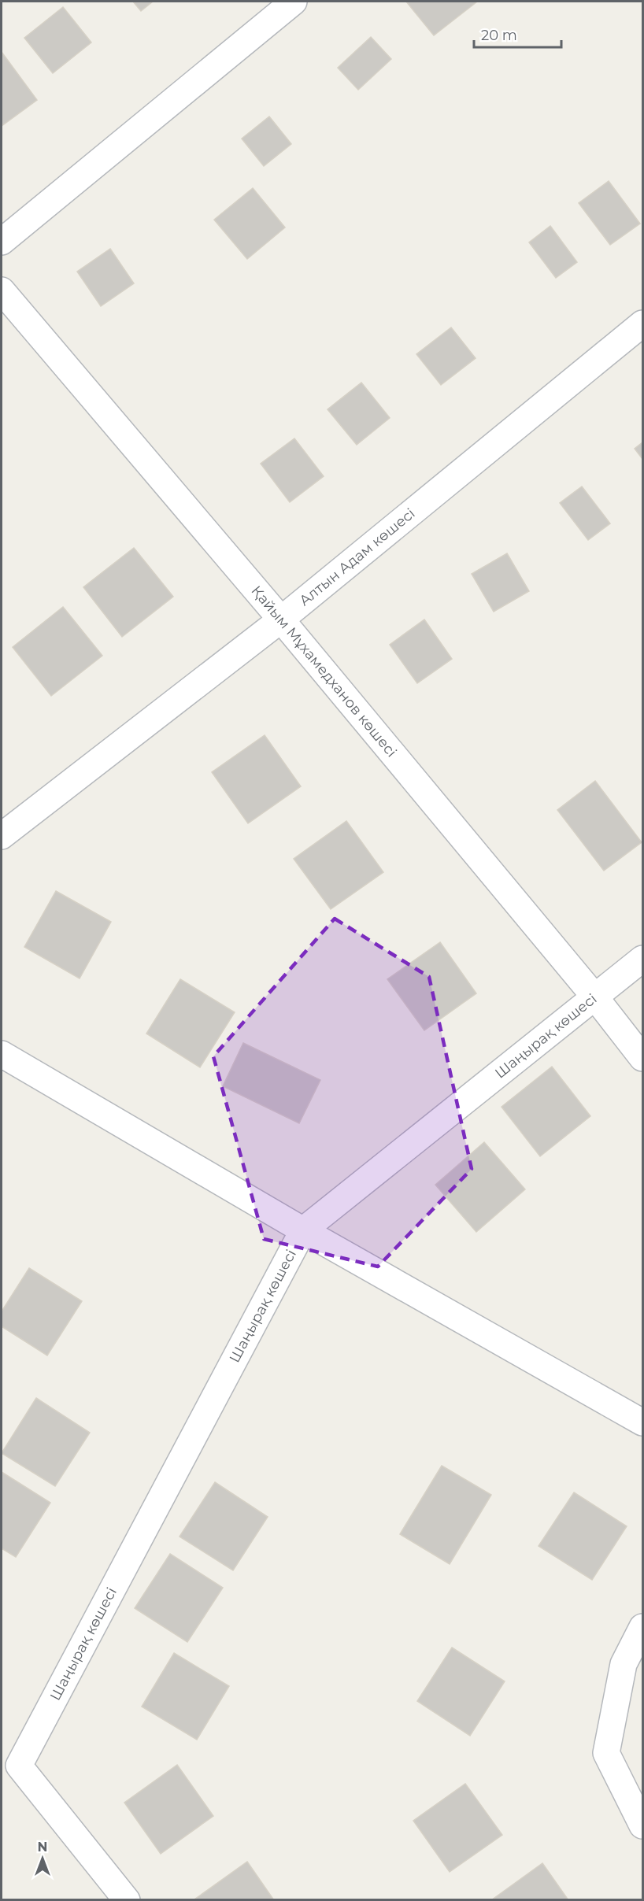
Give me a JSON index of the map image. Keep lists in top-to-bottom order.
{
  "streets": {
    "street": ["Алтын Адам көшесі", "Қайым Мұхамедханов көшесі", "Шаңырақ көшесі"]
  },
  "crossings": [
    ["Алтын Адам көшесі", "Қайым Мұхамедханов көшесі"],
    ["Қайым Мұхамедханов көшесі", "Шаңырақ көшесі"]
  ],
  "scale_bar": "20 m",
  "north": "top"
}
